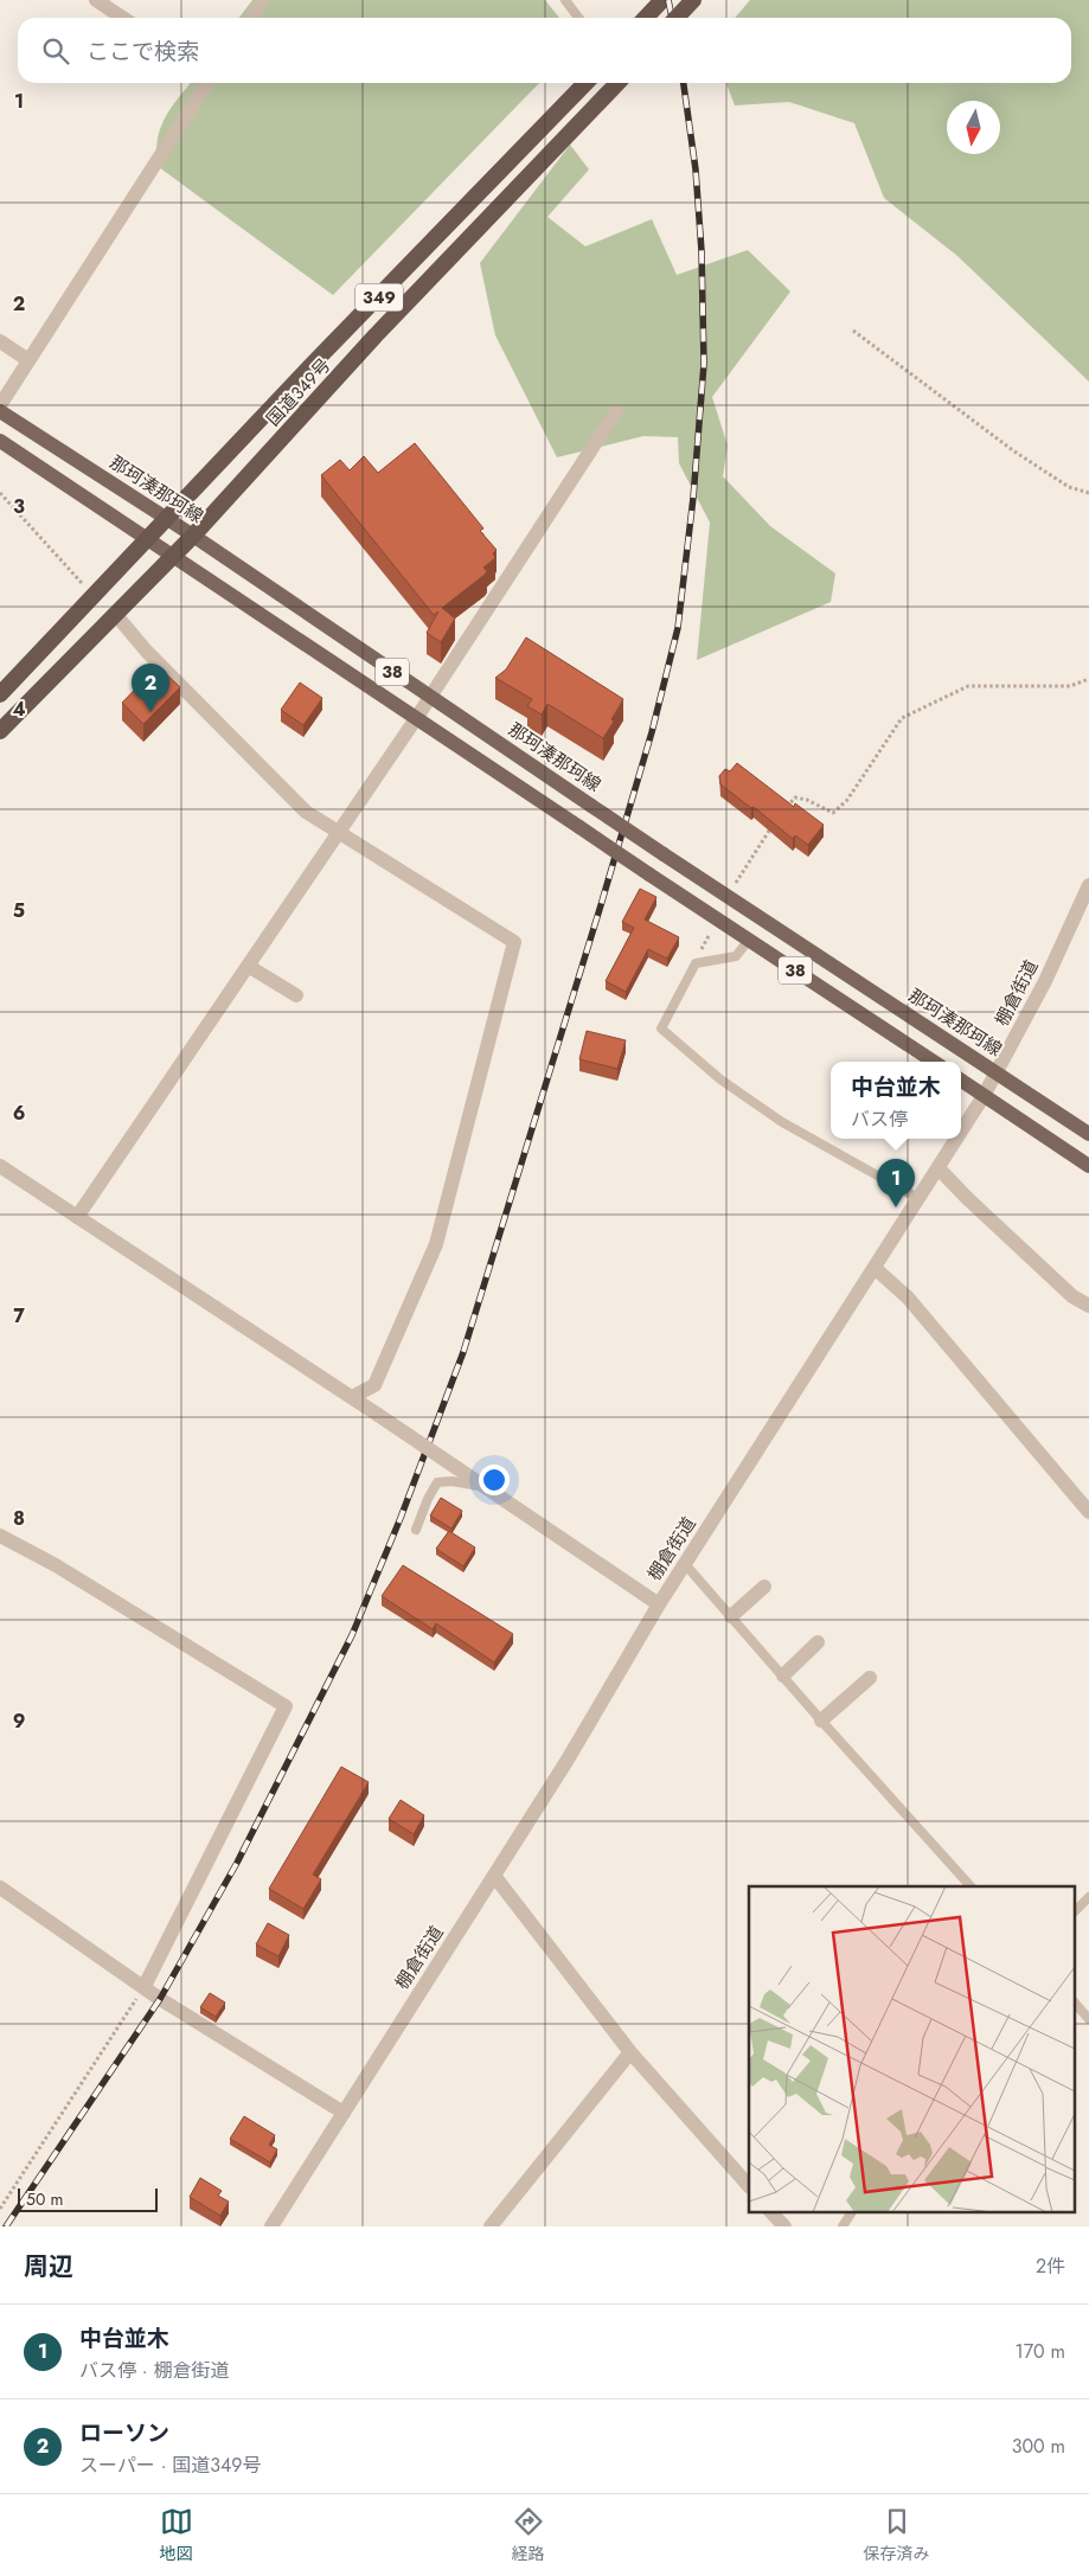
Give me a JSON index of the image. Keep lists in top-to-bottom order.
{
  "streets": {
    "highway": ["349", "国道349号"],
    "main road": ["那珂湊那珂線", "38"],
    "street": ["棚倉街道"]
  },
  "crossings": [
    ["国道349号", "那珂湊那珂線"],
    ["国道349号", "38"],
    ["那珂湊那珂線", "棚倉街道"]
  ],
  "scale_bar": "50 m",
  "north": "bottom",
  "page": {
    "search": "ここで検索",
    "pins": ["2", "1"],
    "popup": ["中台並木", "バス停"],
    "scale": "50 m",
    "heading": ["周辺", "2件"],
    "list": [
      {
        "mark": "1",
        "name": "中台並木",
        "note": "バス停 · 棚倉街道",
        "value": "170 m"
      },
      {
        "mark": "2",
        "name": "ローソン",
        "note": "スーパー · 国道349号",
        "value": "300 m"
      }
    ],
    "nav": ["地図", "経路", "保存済み"]
  },
  "grid": {
    "rows": [
      "1",
      "2",
      "3",
      "4",
      "5",
      "6",
      "7",
      "8",
      "9"
    ]
  }
}
